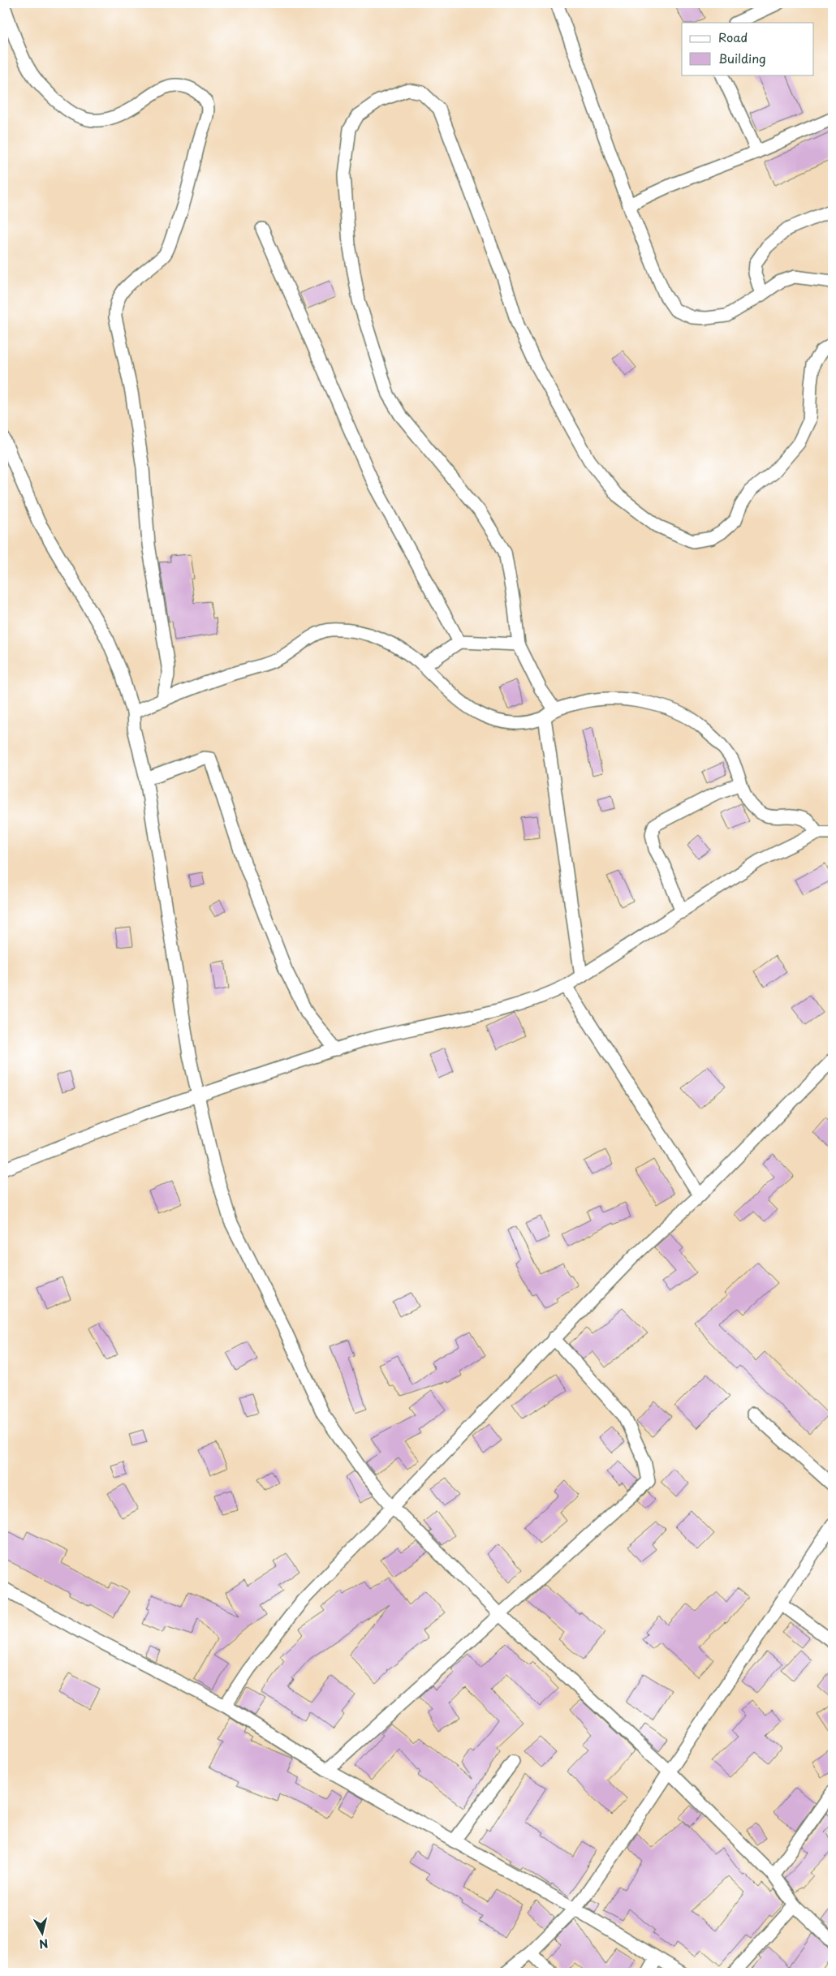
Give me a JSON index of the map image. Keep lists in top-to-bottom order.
{
  "legend": ["Road", "Building"],
  "north": "bottom"
}
